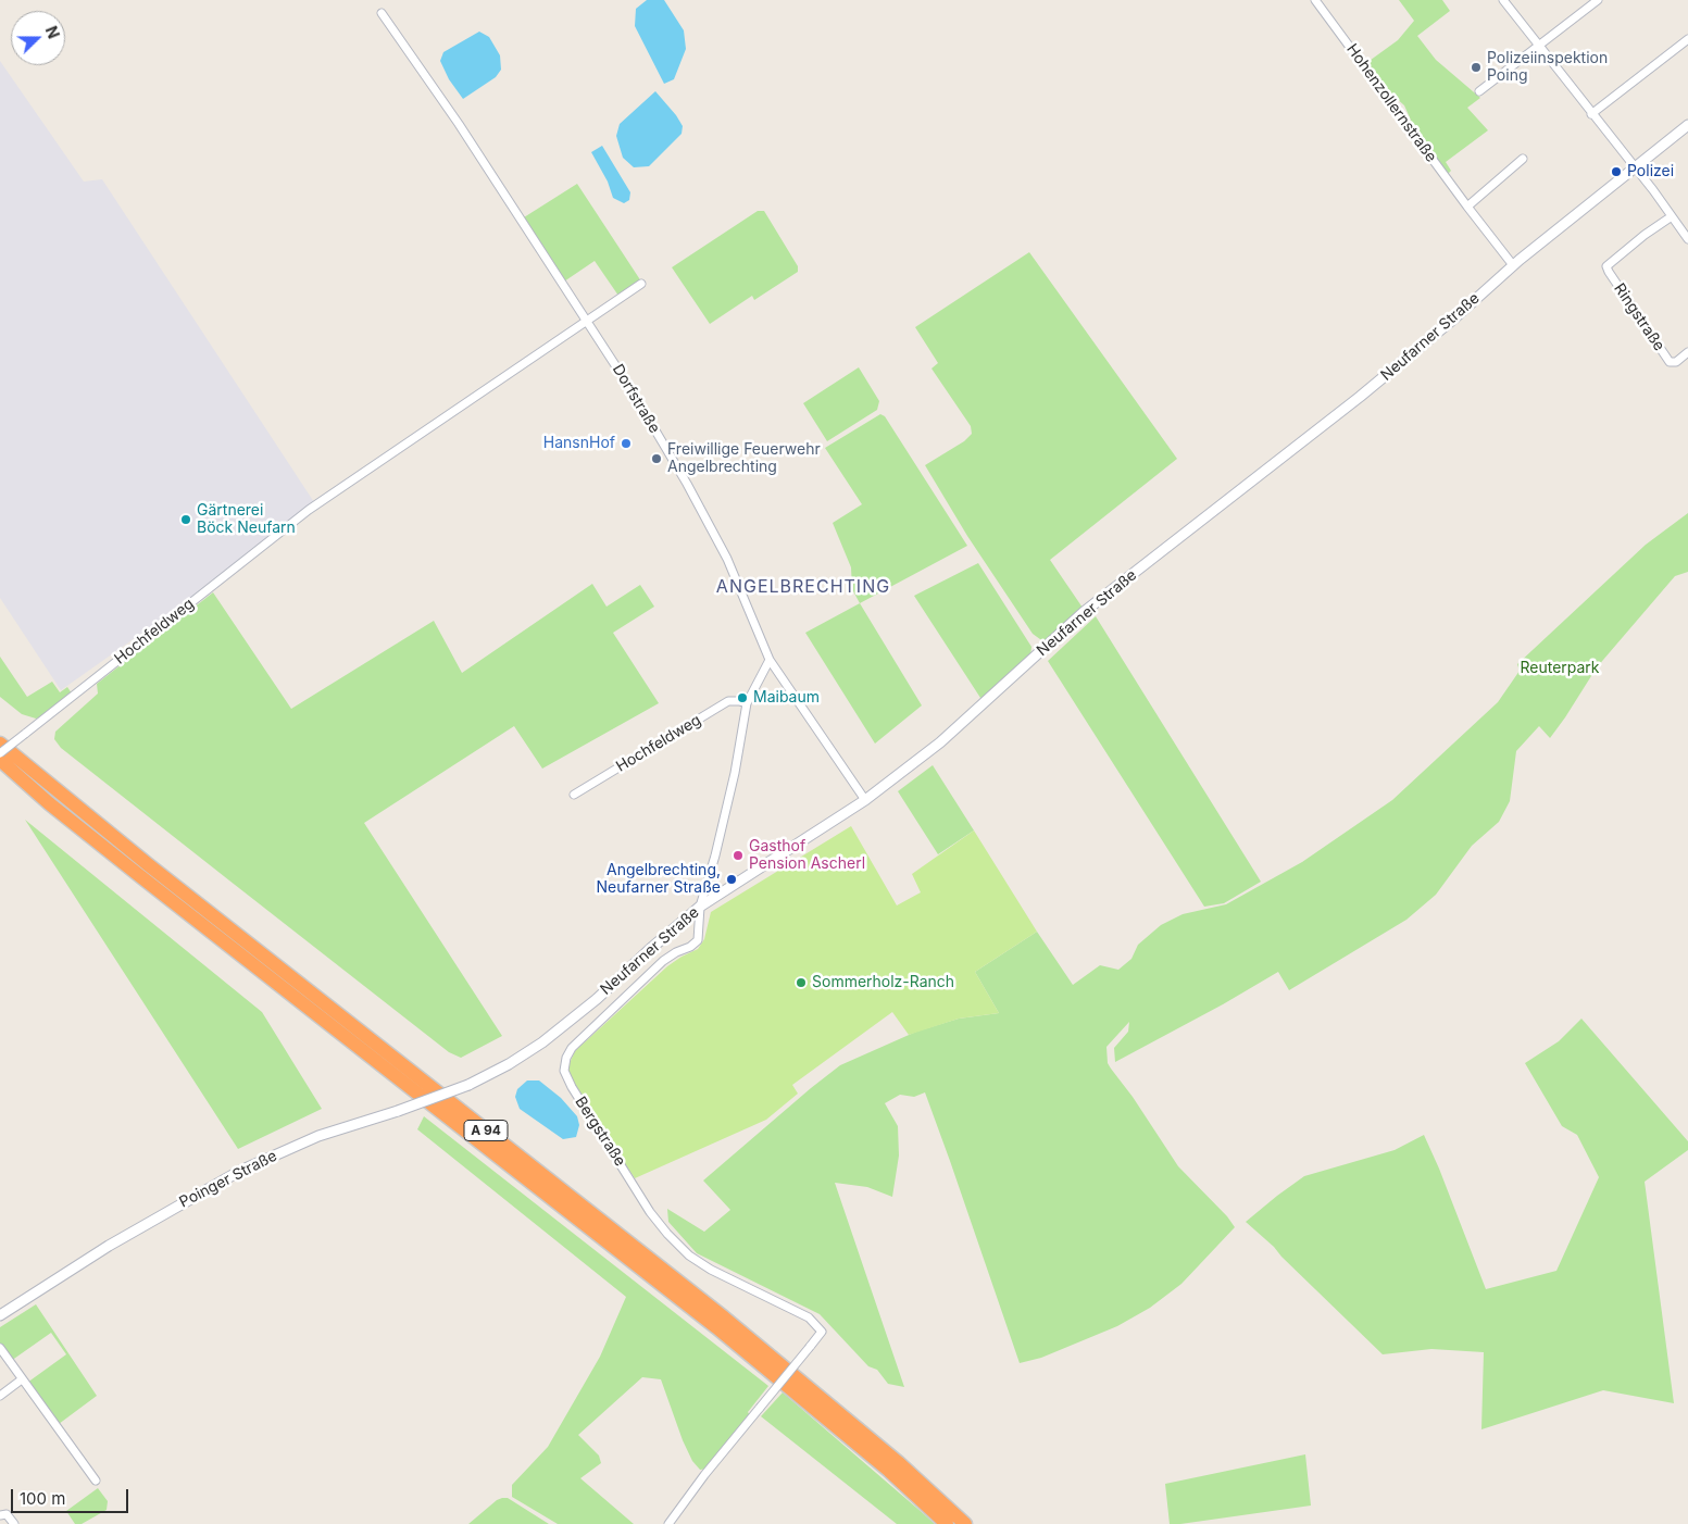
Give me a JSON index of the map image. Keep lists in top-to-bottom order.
{
  "streets": {
    "highway": ["A 94"],
    "street": [
      "Hohenzollernstraße",
      "Ringstraße",
      "Neufarner Straße",
      "Dorfstraße",
      "Hochfeldweg",
      "Bergstraße",
      "Poinger Straße"
    ]
  },
  "crossings": [
    ["Hohenzollernstraße", "Neufarner Straße"],
    ["Neufarner Straße", "Dorfstraße"],
    ["Neufarner Straße", "Bergstraße"],
    ["Neufarner Straße", "Poinger Straße"],
    ["Dorfstraße", "Hochfeldweg"],
    ["Dorfstraße", "Bergstraße"],
    ["Hochfeldweg", "Bergstraße"]
  ],
  "districts": ["ANGELBRECHTING"],
  "parks": ["Reuterpark"],
  "places": [
    "Polizeiinspektion Poing",
    "Polizei",
    "HansnHof",
    "Freiwillige Feuerwehr Angelbrechting",
    "Gärtnerei Böck Neufarn",
    "Maibaum",
    "Gasthof Pension Ascherl",
    "Angelbrechting, Neufarner Straße",
    "Sommerholz-Ranch"
  ],
  "scale_bar": "100 m",
  "north": "right"
}
